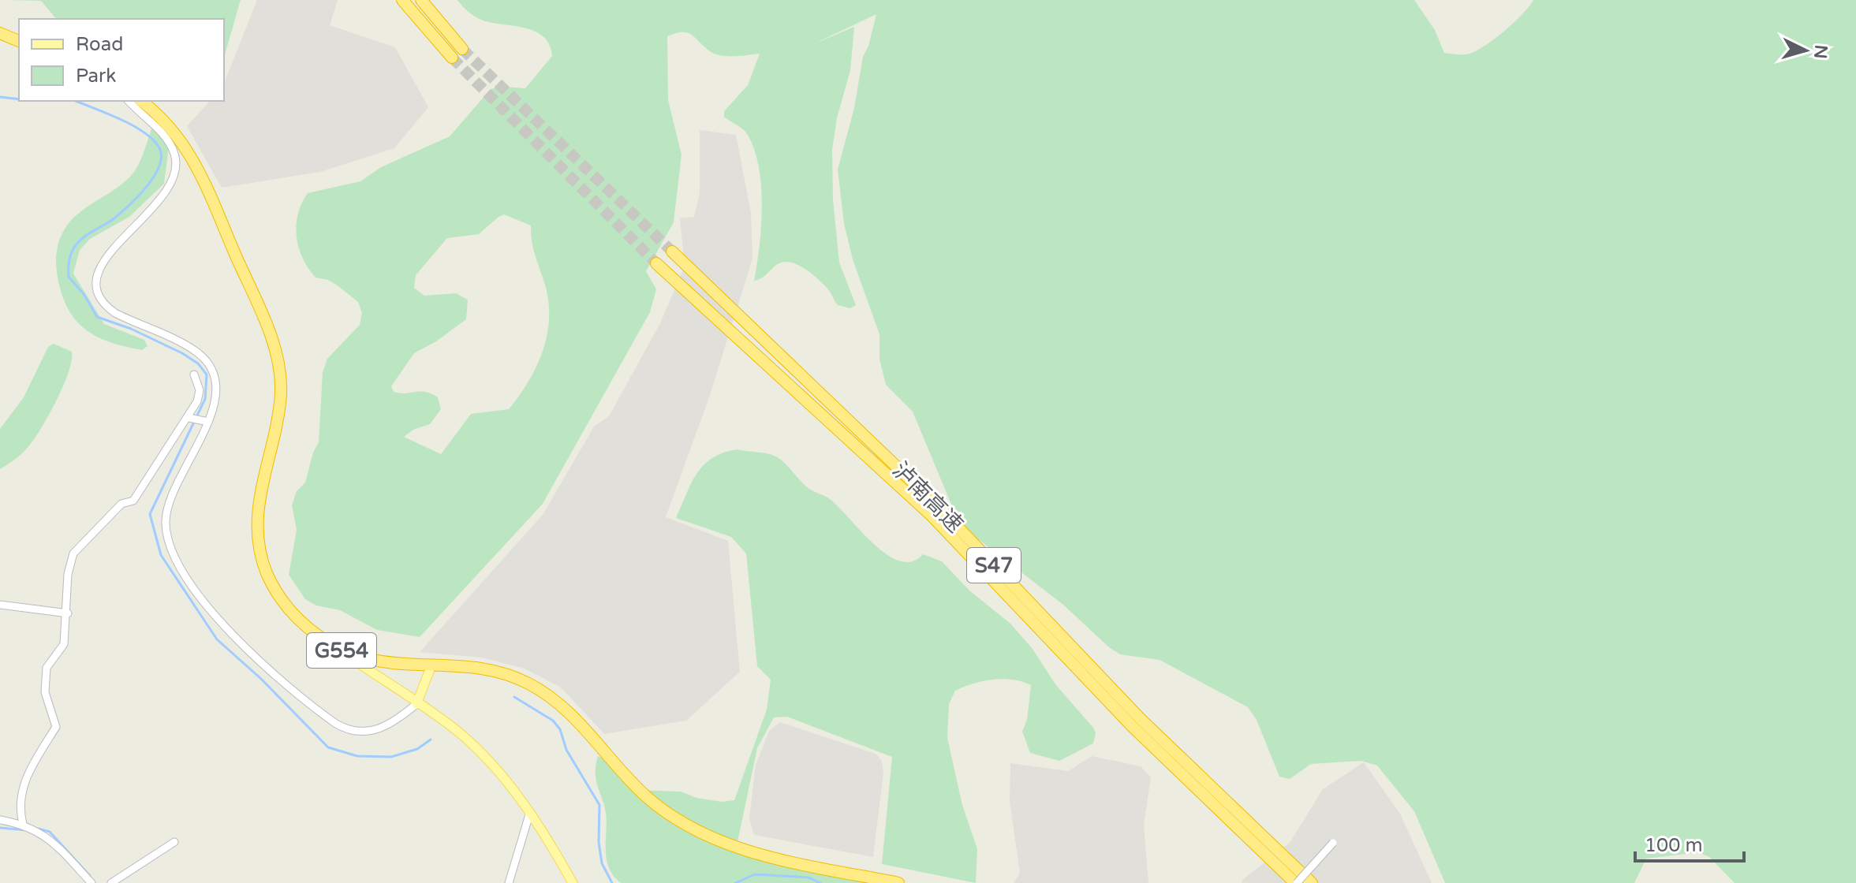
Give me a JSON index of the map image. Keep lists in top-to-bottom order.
{
  "streets": {
    "highway": ["泸南高速", "S47", "G554"]
  },
  "legend": ["Road", "Park"],
  "scale_bar": "100 m",
  "north": "right"
}
